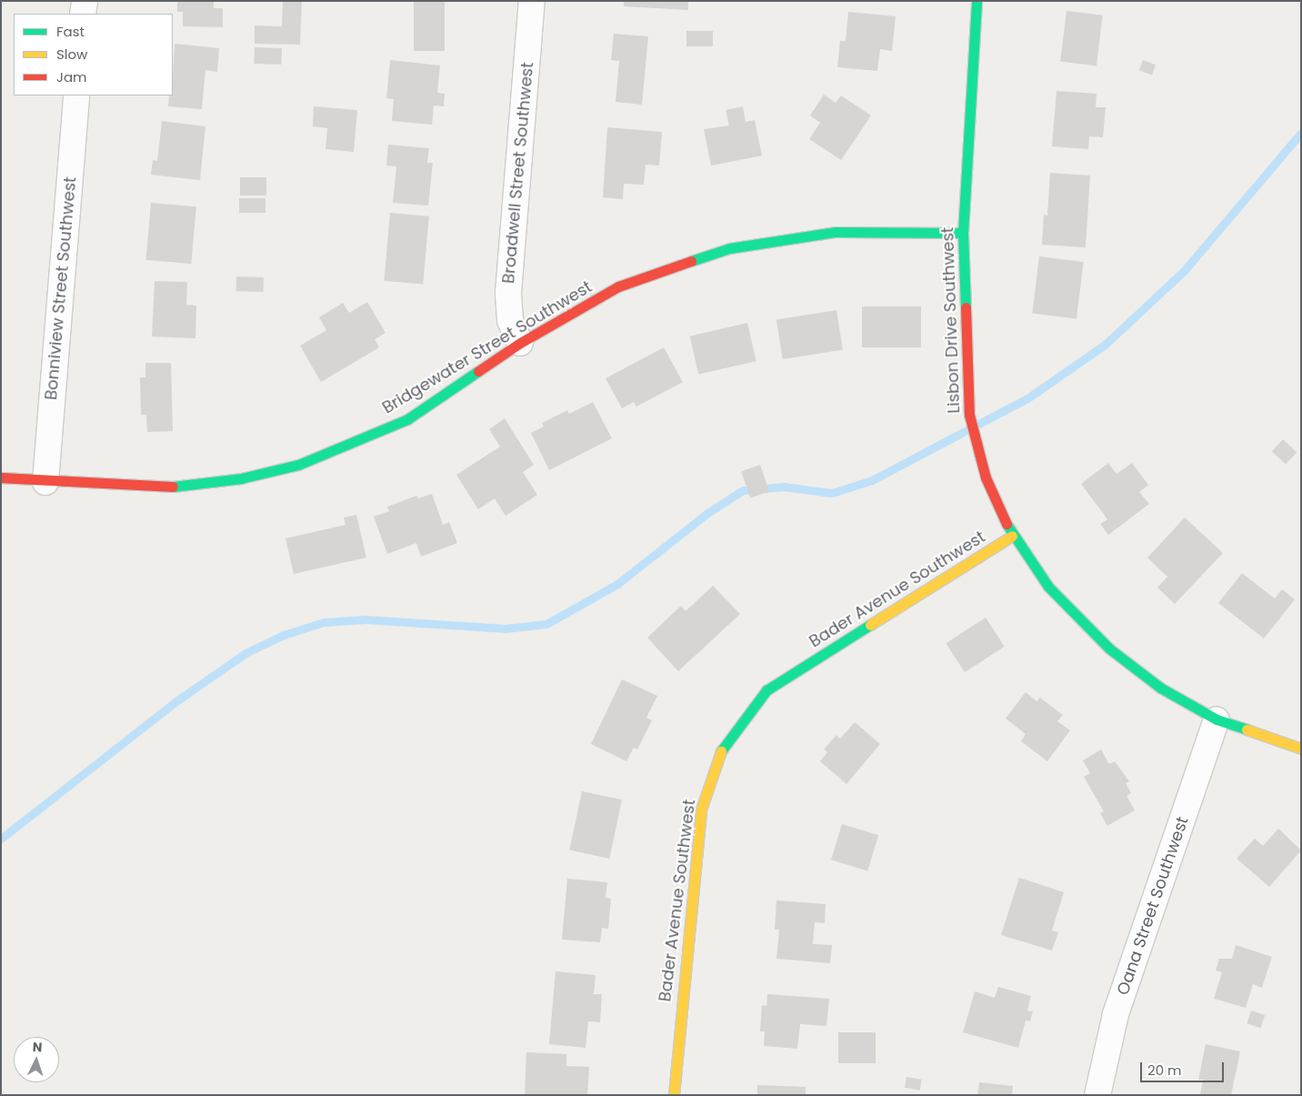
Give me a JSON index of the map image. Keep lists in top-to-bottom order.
{
  "streets": {
    "street": [
      "Broadwell Street Southwest",
      "Bonniview Street Southwest",
      "Lisbon Drive Southwest",
      "Bridgewater Street Southwest",
      "Bader Avenue Southwest",
      "Oana Street Southwest"
    ]
  },
  "crossings": [
    ["Broadwell Street Southwest", "Bridgewater Street Southwest"],
    ["Bonniview Street Southwest", "Bridgewater Street Southwest"],
    ["Lisbon Drive Southwest", "Bridgewater Street Southwest"],
    ["Lisbon Drive Southwest", "Bader Avenue Southwest"],
    ["Lisbon Drive Southwest", "Oana Street Southwest"]
  ],
  "legend": ["Fast", "Slow", "Jam"],
  "scale_bar": "20 m",
  "north": "top"
}
